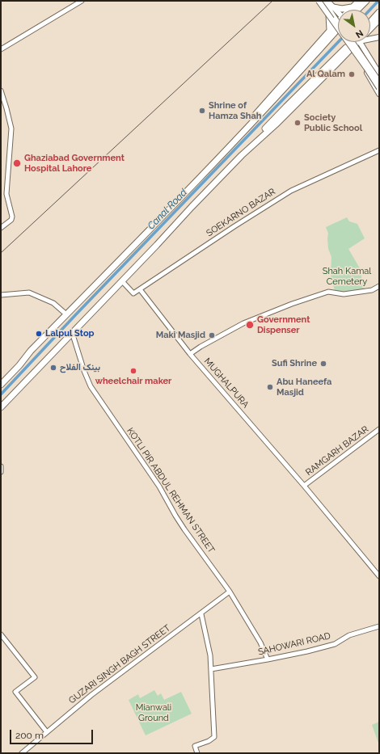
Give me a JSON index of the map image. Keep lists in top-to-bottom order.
{
  "streets": {
    "street": [
      "SOEKARNO BAZAR",
      "MUGHALPURA",
      "RAMGARH BAZAR",
      "KOTLI PIR ABDUL REHMAN STREET",
      "SAHOWARI ROAD",
      "GUZARI SINGH BAGH STREET"
    ]
  },
  "crossings": [
    ["SOEKARNO BAZAR", "MUGHALPURA"],
    ["MUGHALPURA", "RAMGARH BAZAR"],
    ["KOTLI PIR ABDUL REHMAN STREET", "SAHOWARI ROAD"],
    ["KOTLI PIR ABDUL REHMAN STREET", "GUZARI SINGH BAGH STREET"]
  ],
  "water": ["Canal Road"],
  "parks": ["Shah Kamal Cemetery", "Mianwali Ground"],
  "places": [
    "Al Qalam",
    "Shrine of Hamza Shah",
    "Society Public School",
    "Ghaziabad Government Hospital Lahore",
    "Government Dispenser",
    "Lalpul Stop",
    "Maki Masjid",
    "Sufi Shrine",
    "بینک الفلاح",
    "wheelchair maker",
    "Abu Haneefa Masjid"
  ],
  "scale_bar": "200 m",
  "north": "bottom right"
}
